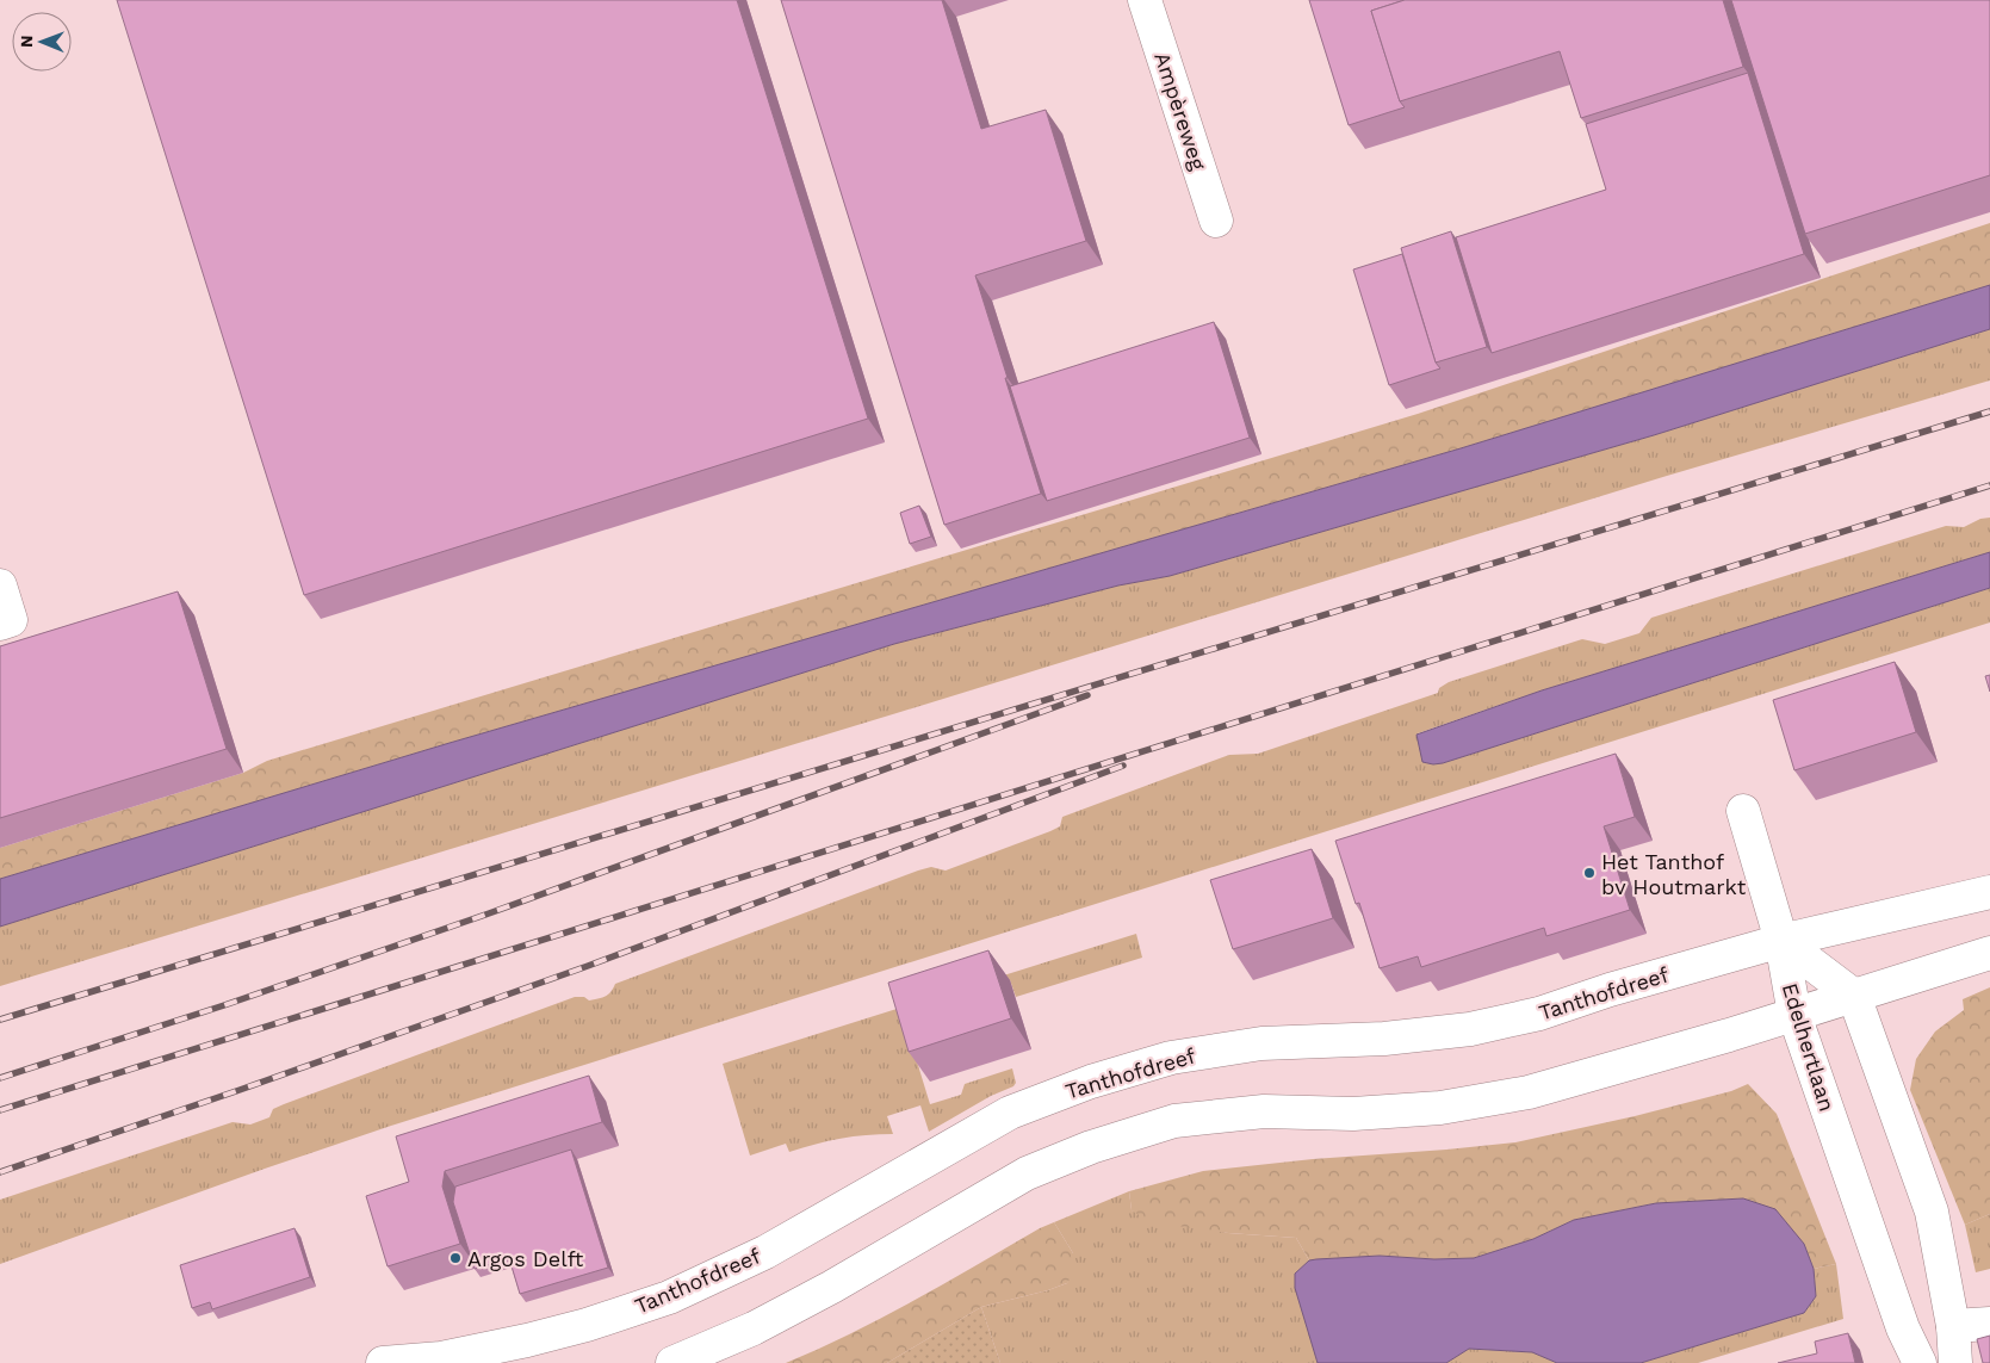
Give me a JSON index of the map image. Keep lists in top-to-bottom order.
{
  "streets": {
    "street": ["Ampèreweg", "Tanthofdreef", "Edelhertlaan"]
  },
  "crossings": [
    ["Tanthofdreef", "Edelhertlaan"]
  ],
  "places": ["Het Tanthof bv Houtmarkt", "Argos Delft"],
  "north": "left"
}
